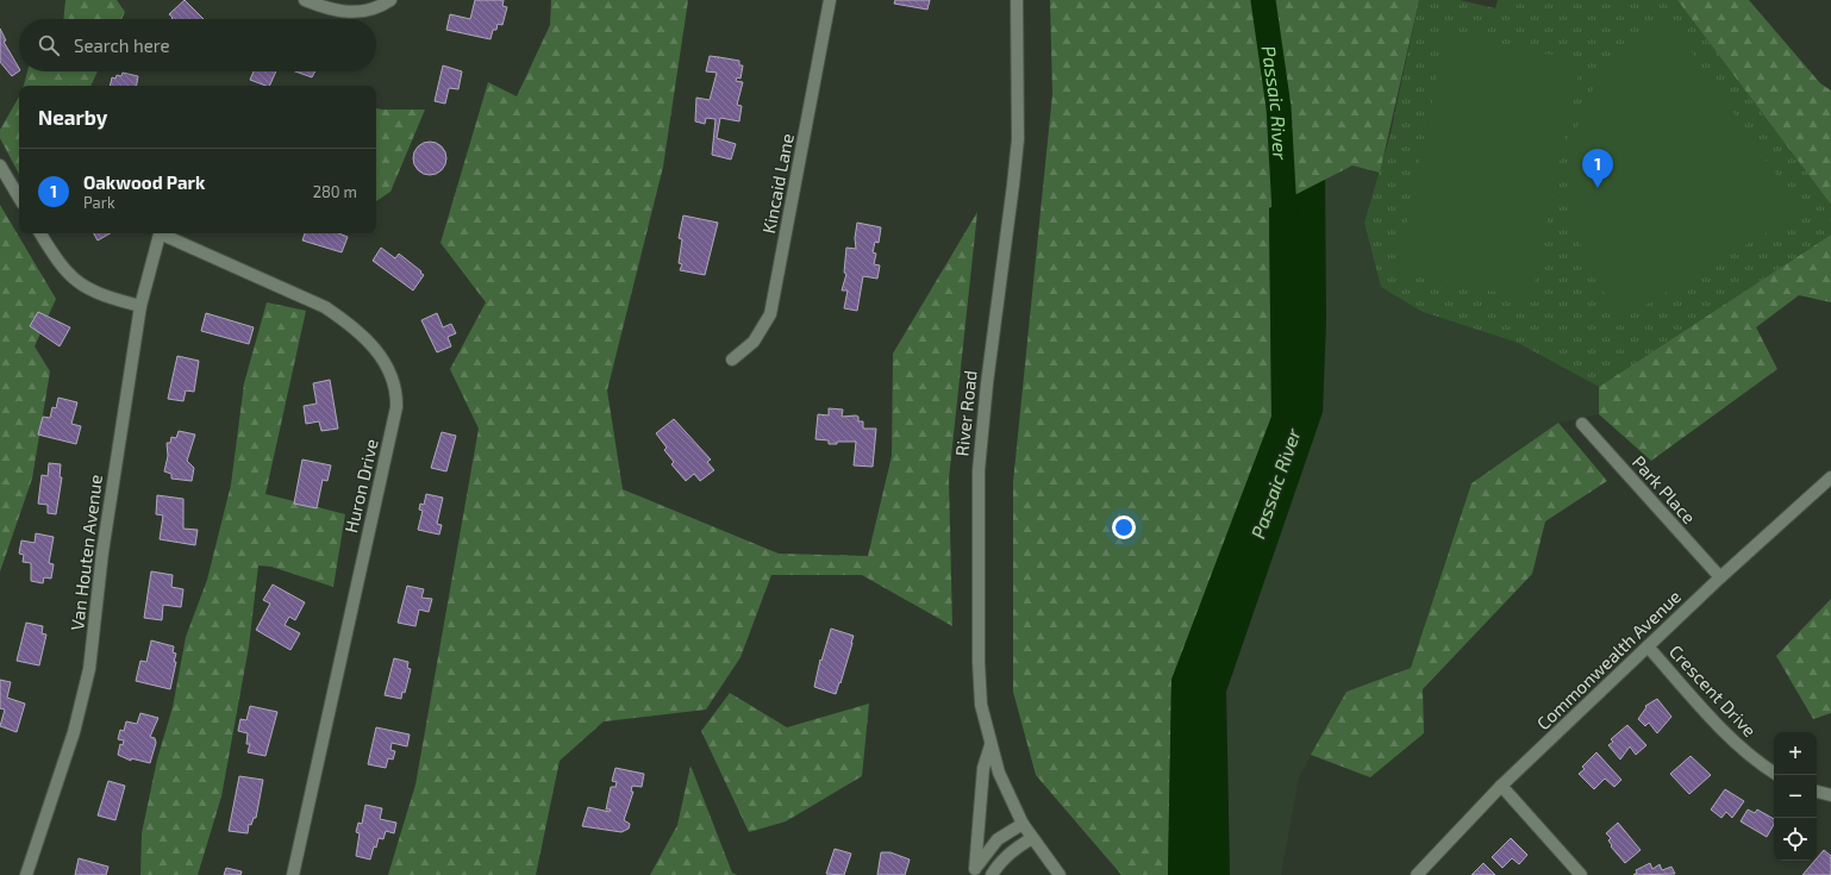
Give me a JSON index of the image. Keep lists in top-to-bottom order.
{
  "streets": {
    "street": [
      "Kincaid Lane",
      "River Road",
      "Huron Drive",
      "Park Place",
      "Van Houten Avenue",
      "Commonwealth Avenue",
      "Crescent Drive"
    ]
  },
  "crossings": [
    ["Park Place", "Commonwealth Avenue"],
    ["Commonwealth Avenue", "Crescent Drive"]
  ],
  "water": ["Passaic River"],
  "page": {
    "search": "Search here",
    "heading": "Nearby",
    "list": [
      {
        "mark": "1",
        "name": "Oakwood Park",
        "note": "Park",
        "value": "280 m"
      }
    ],
    "pins": "1",
    "map_buttons": ["+", "−"]
  }
}
